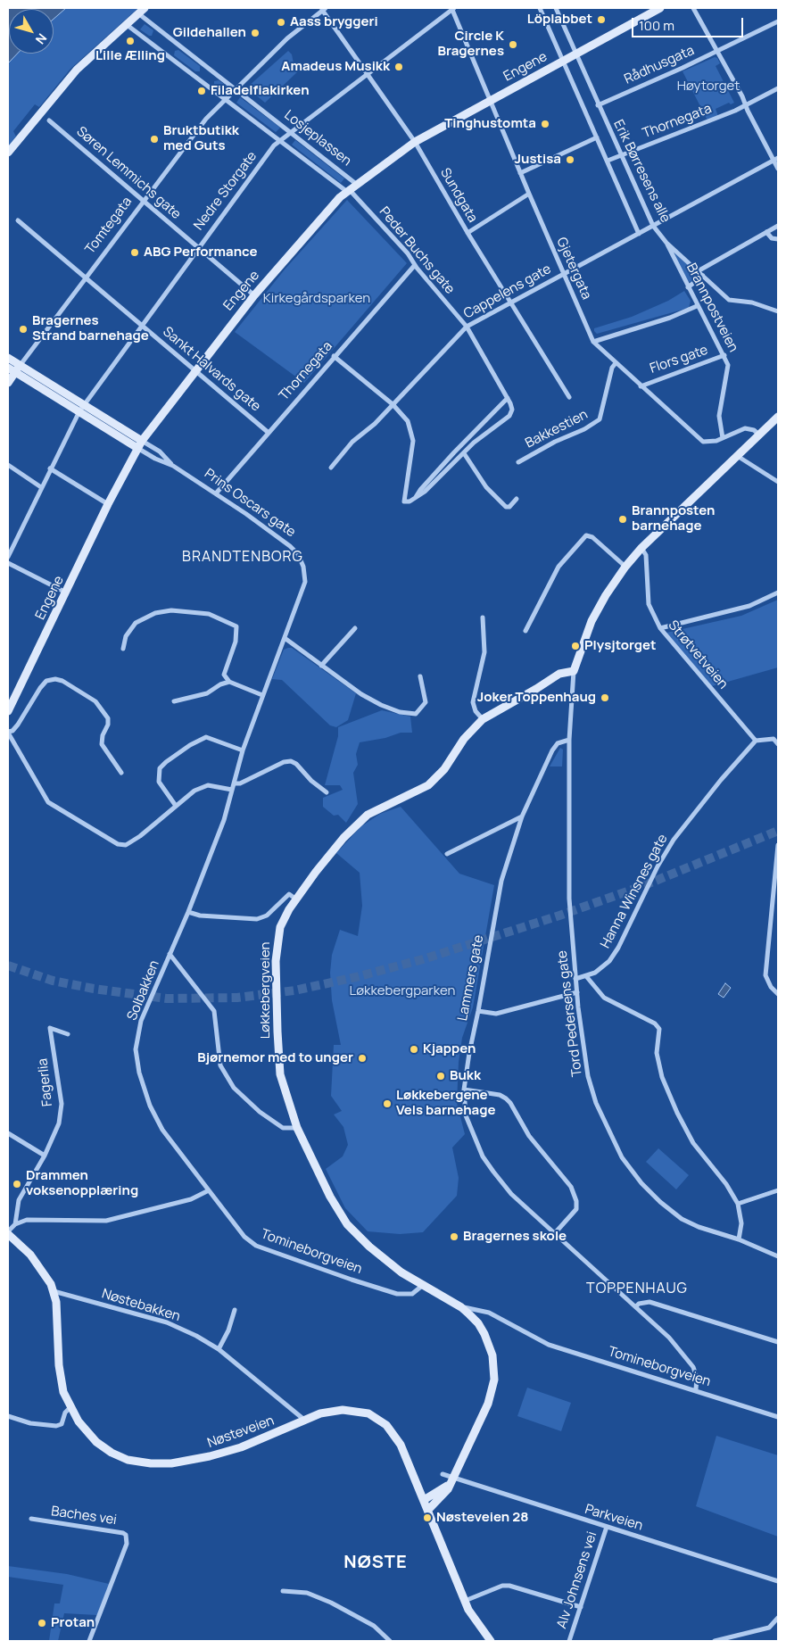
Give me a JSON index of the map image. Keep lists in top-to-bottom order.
{
  "streets": {
    "main road": [
      "Engene",
      "Tomtegata",
      "Prins Oscars gate",
      "Løkkebergveien",
      "Nøsteveien"
    ],
    "street": [
      "Rådhusgata",
      "Thornegata",
      "Losjeplassen",
      "Erik Børresens alle",
      "Søren Lemmichs gate",
      "Nedre Storgate",
      "Sundgata",
      "Peder Buchs gate",
      "Gjetergata",
      "Cappelens gate",
      "Brannpostveien",
      "Flors gate",
      "Sankt Halvards gate",
      "Bakkestien",
      "Strøtvetveien",
      "Hanna Winsnes gate",
      "Lammers gate",
      "Solbakken",
      "Tord Pedersens gate",
      "Fagerlia",
      "Tomineborgveien",
      "Nøstebakken",
      "Baches vei",
      "Parkveien",
      "Alv Johnsens vei"
    ]
  },
  "crossings": [
    ["Rådhusgata", "Erik Børresens alle"],
    ["Engene", "Losjeplassen"],
    ["Engene", "Erik Børresens alle"],
    ["Engene", "Søren Lemmichs gate"],
    ["Engene", "Sundgata"],
    ["Engene", "Peder Buchs gate"],
    ["Engene", "Gjetergata"],
    ["Engene", "Sankt Halvards gate"],
    ["Engene", "Prins Oscars gate"],
    ["Thornegata", "Erik Børresens alle"],
    ["Thornegata", "Peder Buchs gate"],
    ["Thornegata", "Sankt Halvards gate"],
    ["Thornegata", "Prins Oscars gate"],
    ["Losjeplassen", "Nedre Storgate"],
    ["Losjeplassen", "Tomtegata"],
    ["Losjeplassen", "Peder Buchs gate"],
    ["Erik Børresens alle", "Cappelens gate"],
    ["Erik Børresens alle", "Brannpostveien"],
    ["Søren Lemmichs gate", "Nedre Storgate"],
    ["Søren Lemmichs gate", "Tomtegata"],
    ["Nedre Storgate", "Sundgata"],
    ["Nedre Storgate", "Gjetergata"],
    ["Nedre Storgate", "Sankt Halvards gate"],
    ["Nedre Storgate", "Prins Oscars gate"],
    ["Sundgata", "Tomtegata"],
    ["Sundgata", "Cappelens gate"],
    ["Tomtegata", "Sankt Halvards gate"],
    ["Tomtegata", "Prins Oscars gate"],
    ["Peder Buchs gate", "Cappelens gate"],
    ["Gjetergata", "Cappelens gate"],
    ["Gjetergata", "Brannpostveien"],
    ["Gjetergata", "Flors gate"],
    ["Gjetergata", "Bakkestien"],
    ["Brannpostveien", "Flors gate"],
    ["Prins Oscars gate", "Solbakken"],
    ["Strøtvetveien", "Hanna Winsnes gate"],
    ["Hanna Winsnes gate", "Tord Pedersens gate"],
    ["Lammers gate", "Tord Pedersens gate"],
    ["Lammers gate", "Tomineborgveien"],
    ["Solbakken", "Tomineborgveien"],
    ["Løkkebergveien", "Tord Pedersens gate"],
    ["Løkkebergveien", "Tomineborgveien"],
    ["Løkkebergveien", "Nøsteveien"],
    ["Løkkebergveien", "Parkveien"],
    ["Nøstebakken", "Nøsteveien"],
    ["Parkveien", "Alv Johnsens vei"]
  ],
  "districts": ["BRANDTENBORG", "TOPPENHAUG", "NØSTE"],
  "parks": ["Høytorget", "Kirkegårdsparken", "Løkkebergparken"],
  "places": [
    "Löplabbet",
    "Aass bryggeri",
    "Gildehallen",
    "Lille Ælling",
    "Circle K Bragernes",
    "Amadeus Musikk",
    "Filadelfiakirken",
    "Tinghustomta",
    "Bruktbutikk med Guts",
    "Justisa",
    "ABG Performance",
    "Bragernes Strand barnehage",
    "Brannposten barnehage",
    "Plysjtorget",
    "Joker Toppenhaug",
    "Kjappen",
    "Bjørnemor med to unger",
    "Bukk",
    "Løkkebergene Vels barnehage",
    "Drammen voksenopplæring",
    "Bragernes skole",
    "Nøsteveien 28",
    "Protan"
  ],
  "scale_bar": "100 m",
  "north": "bottom right"
}
